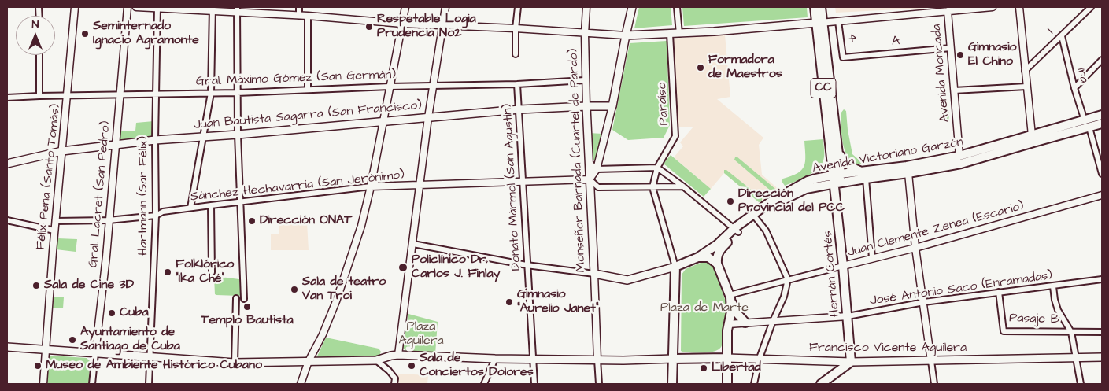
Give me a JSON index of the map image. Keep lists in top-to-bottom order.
{
  "streets": {
    "main road": [
      "CC",
      "Juan Bautista Sagarra (San Francisco)",
      "Avenida Victoriano Garzón",
      "Monseñor Barnada (Cuartel de Pardo)",
      "Hernán Cortés",
      "Francisco Vicente Aguilera"
    ],
    "street": [
      "I",
      "4",
      "A",
      "Avenida Moncada",
      "1ra",
      "Gral. Máximo Gómez (San Germán)",
      "Paraíso",
      "Félix Pena (Santo Tomás)",
      "Sánchez Hechavarría (San Jerónimo)",
      "Donato Mármol (San Agustín)",
      "Gral. Lacret (San Pedro)",
      "Hartmann (San Félix)",
      "Juan Clemente Zenea (Escario)",
      "José Antonio Saco (Enramadas)",
      "Pasaje B"
    ]
  },
  "crossings": [
    ["I", "1ra"],
    ["4", "A"],
    ["A", "Avenida Moncada"],
    ["Avenida Moncada", "Avenida Victoriano Garzón"],
    ["1ra", "Avenida Victoriano Garzón"],
    ["Gral. Máximo Gómez (San Germán)", "Monseñor Barnada (Cuartel de Pardo)"],
    ["Gral. Máximo Gómez (San Germán)", "Félix Pena (Santo Tomás)"],
    ["Gral. Máximo Gómez (San Germán)", "Donato Mármol (San Agustín)"],
    ["Gral. Máximo Gómez (San Germán)", "Gral. Lacret (San Pedro)"],
    ["Gral. Máximo Gómez (San Germán)", "Hartmann (San Félix)"],
    ["CC", "Avenida Victoriano Garzón"],
    ["CC", "Hernán Cortés"],
    ["Paraíso", "Sánchez Hechavarría (San Jerónimo)"],
    ["Juan Bautista Sagarra (San Francisco)", "Monseñor Barnada (Cuartel de Pardo)"],
    ["Juan Bautista Sagarra (San Francisco)", "Félix Pena (Santo Tomás)"],
    ["Juan Bautista Sagarra (San Francisco)", "Donato Mármol (San Agustín)"],
    ["Juan Bautista Sagarra (San Francisco)", "Gral. Lacret (San Pedro)"],
    ["Juan Bautista Sagarra (San Francisco)", "Hartmann (San Félix)"],
    ["Avenida Victoriano Garzón", "Hernán Cortés"],
    ["Monseñor Barnada (Cuartel de Pardo)", "Sánchez Hechavarría (San Jerónimo)"],
    ["Félix Pena (Santo Tomás)", "Sánchez Hechavarría (San Jerónimo)"],
    ["Sánchez Hechavarría (San Jerónimo)", "Donato Mármol (San Agustín)"],
    ["Sánchez Hechavarría (San Jerónimo)", "Gral. Lacret (San Pedro)"],
    ["Sánchez Hechavarría (San Jerónimo)", "Hartmann (San Félix)"],
    ["Juan Clemente Zenea (Escario)", "Hernán Cortés"],
    ["Hernán Cortés", "José Antonio Saco (Enramadas)"],
    ["Hernán Cortés", "Francisco Vicente Aguilera"],
    ["José Antonio Saco (Enramadas)", "Pasaje B"]
  ],
  "parks": ["Plaza de Marte", "Plaza Aguilera"],
  "places": [
    "Respetable Logia Prudencia No2",
    "Seminternado Ignacio Agramonte",
    "Gimnasio El Chino",
    "Formadora de Maestros",
    "Dirección Provincial del PCC",
    "Dirección ONAT",
    "Policlínico Dr. Carlos J. Finlay",
    "Folklórico \"Ika Ché\"",
    "Sala de Cine 3D",
    "Sala de teatro Van Troi",
    "Gimnasio \"Aurelio Janet\"",
    "Templo Bautista",
    "Cuba",
    "Ayuntamiento de Santiago de Cuba",
    "Museo de Ambiente Histórico Cubano",
    "Sala de Conciertos Dolores",
    "Libertad"
  ],
  "north": "top"
}
